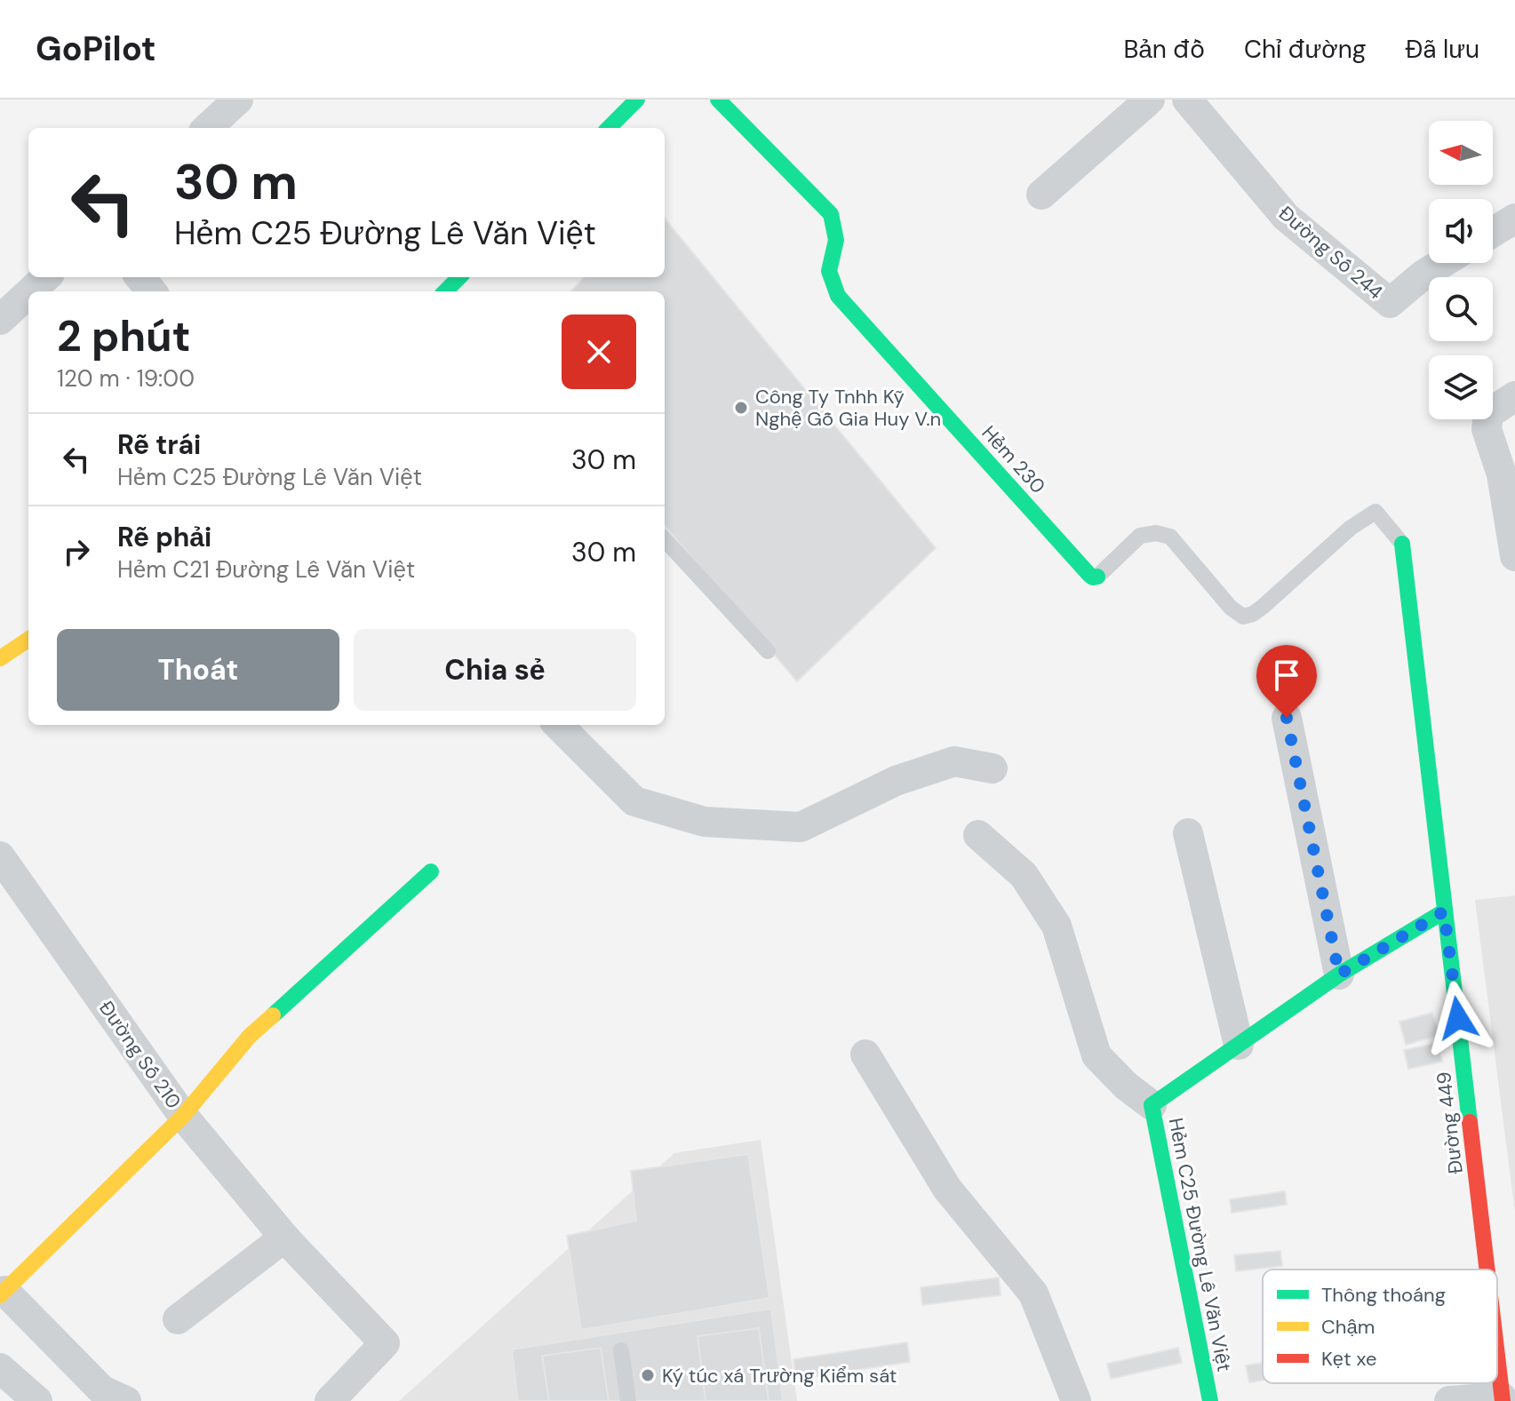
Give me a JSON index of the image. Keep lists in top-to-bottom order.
{
  "streets": {
    "street": [
      "Đường Số 244",
      "Hẻm 230",
      "Đường Số 210",
      "Đường 449",
      "Hẻm C25 Đường Lê Văn Việt"
    ]
  },
  "crossings": [
    ["Hẻm 230", "Đường 449"],
    ["Đường 449", "Hẻm C25 Đường Lê Văn Việt"]
  ],
  "places": ["Công Ty Tnhh Kỹ Nghệ Gỗ Gia Huy V.n", "Ký túc xá Trường Kiểm sát"],
  "legend": ["Thông thoáng", "Chậm", "Kẹt xe"],
  "north": "left",
  "page": {
    "header": "GoPilot",
    "nav": ["Bản đồ", "Chỉ đường", "Đã lưu"],
    "turn": ["30 m", "Hẻm C25 Đường Lê Văn Việt"],
    "heading": ["2 phút", "120 m · 19:00"],
    "list": [
      {
        "name": "Rẽ trái",
        "note": "Hẻm C25 Đường Lê Văn Việt",
        "value": "30 m"
      },
      {
        "name": "Rẽ phải",
        "note": "Hẻm C21 Đường Lê Văn Việt",
        "value": "30 m"
      }
    ],
    "buttons": ["Thoát", "Chia sẻ"]
  }
}
